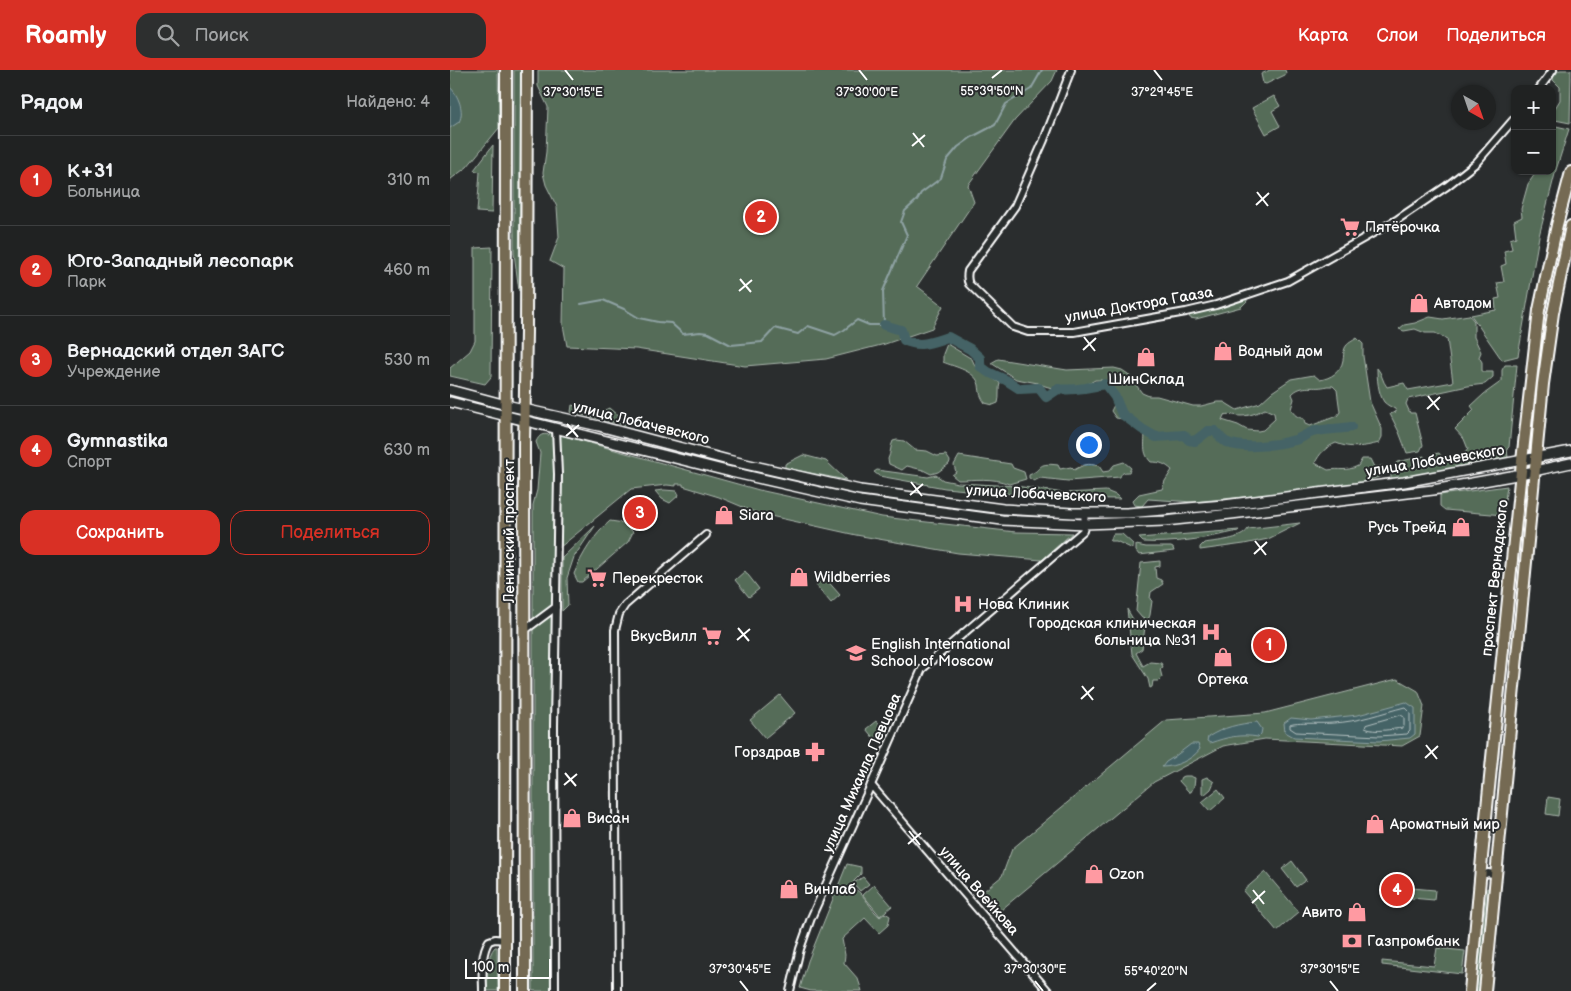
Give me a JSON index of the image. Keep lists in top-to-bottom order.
{
  "streets": {
    "main road": ["улица Лобачевского", "Ленинский проспект", "проспект Вернадского"],
    "street": ["улица Доктора Гааза", "улица Михаила Певцова", "улица Воейкова"]
  },
  "crossings": [
    ["улица Лобачевского", "Ленинский проспект"],
    ["улица Лобачевского", "проспект Вернадского"],
    ["улица Лобачевского", "улица Михаила Певцова"],
    ["улица Михаила Певцова", "улица Воейкова"]
  ],
  "places": {
    "supermarket": ["Пятёрочка", "Перекресток", "ВкусВилл"],
    "shop": [
      "Автодом",
      "Водный дом",
      "ШинСклад",
      "Siara",
      "Русь Трейд",
      "Wildberries",
      "Ортека",
      "Висан",
      "Ароматный мир",
      "Ozon",
      "Винлаб",
      "Авито"
    ],
    "hospital": ["Нова Клиник", "Городская клиническая больница №31"],
    "school or university": ["English International School of Moscow"],
    "pharmacy": ["Горздрав"],
    "bank": ["Газпромбанк"]
  },
  "scale_bar": "100 m",
  "north": "bottom right",
  "page": {
    "header": "Roamly",
    "search": "Поиск",
    "nav": ["Карта", "Слои", "Поделиться"],
    "heading": ["Рядом", "Найдено: 4"],
    "map_buttons": ["+", "−"],
    "list": [
      {
        "mark": "1",
        "name": "К+31",
        "note": "Больница",
        "value": "310 m"
      },
      {
        "mark": "2",
        "name": "Юго-Западный лесопарк",
        "note": "Парк",
        "value": "460 m"
      },
      {
        "mark": "3",
        "name": "Вернадский отдел ЗАГС",
        "note": "Учреждение",
        "value": "530 m"
      },
      {
        "mark": "4",
        "name": "Gymnastika",
        "note": "Спорт",
        "value": "630 m"
      }
    ],
    "pins": [
      "2",
      "3",
      "1",
      "4"
    ],
    "buttons": ["Сохранить", "Поделиться"],
    "scale": "100 m"
  },
  "coordinates": [
    "55°39'50\"N",
    "37°30'15\"E",
    "37°30'00\"E",
    "37°29'45\"E",
    "37°30'45\"E",
    "37°30'30\"E",
    "55°40'20\"N"
  ]
}
